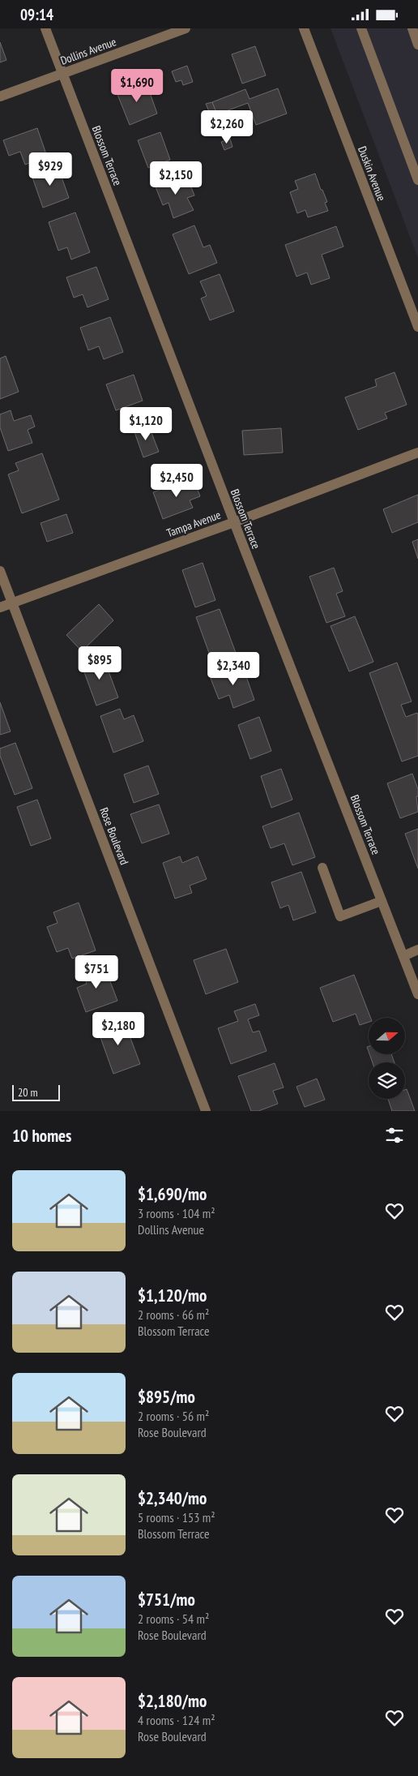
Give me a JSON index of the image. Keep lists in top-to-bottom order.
{
  "streets": {
    "street": [
      "Dollins Avenue",
      "Blossom Terrace",
      "Duskin Avenue",
      "Tampa Avenue",
      "Rose Boulevard"
    ]
  },
  "crossings": [
    ["Dollins Avenue", "Blossom Terrace"],
    ["Blossom Terrace", "Tampa Avenue"],
    ["Tampa Avenue", "Rose Boulevard"]
  ],
  "scale_bar": "20 m",
  "north": "right",
  "page": {
    "status": "09:14",
    "price": [
      "$1,690",
      "$2,260",
      "$929",
      "$2,150",
      "$1,120",
      "$2,450",
      "$895",
      "$2,340",
      "$751",
      "$2,180"
    ],
    "scale": "20 m",
    "heading": "10 homes",
    "list": [
      {
        "name": "$1,690/mo",
        "note": "3 rooms · 104 m² · Dollins Avenue"
      },
      {
        "name": "$1,120/mo",
        "note": "2 rooms · 66 m² · Blossom Terrace"
      },
      {
        "name": "$895/mo",
        "note": "2 rooms · 56 m² · Rose Boulevard"
      },
      {
        "name": "$2,340/mo",
        "note": "5 rooms · 153 m² · Blossom Terrace"
      },
      {
        "name": "$751/mo",
        "note": "2 rooms · 54 m² · Rose Boulevard"
      },
      {
        "name": "$2,180/mo",
        "note": "4 rooms · 124 m² · Rose Boulevard"
      }
    ]
  }
}
